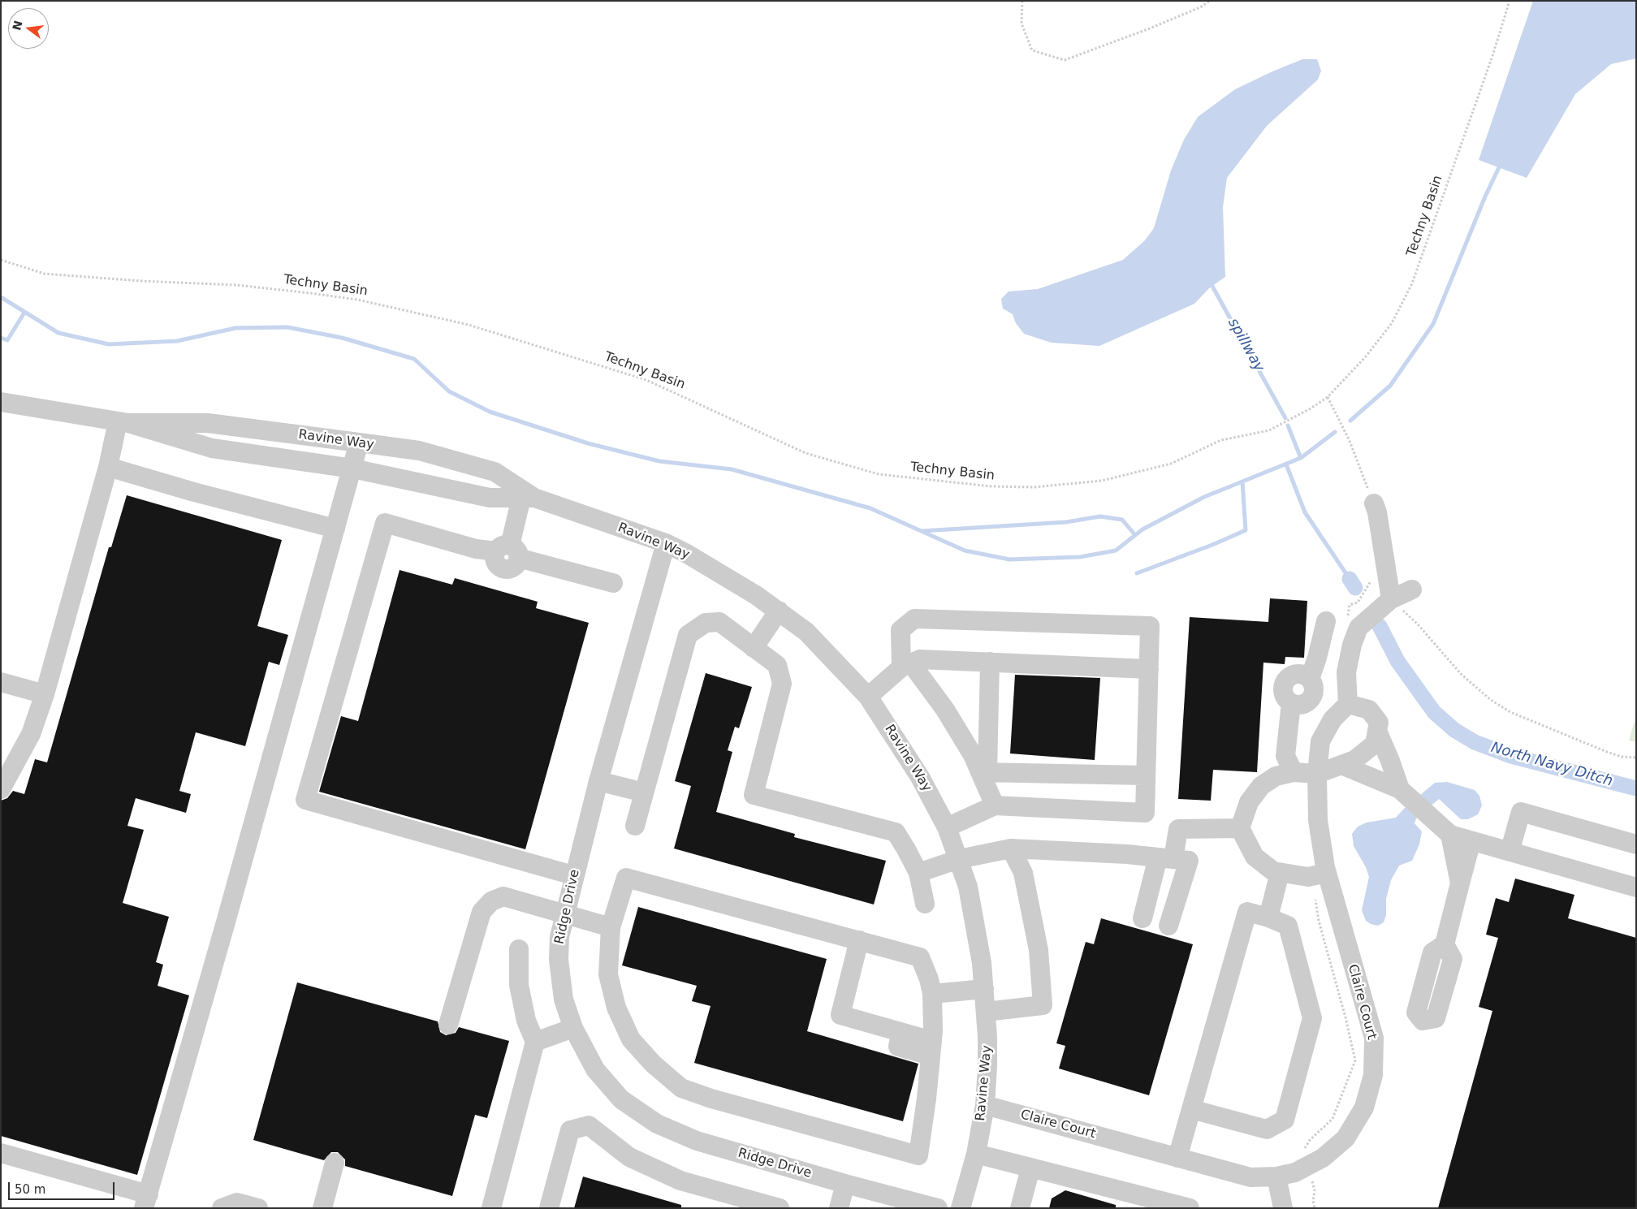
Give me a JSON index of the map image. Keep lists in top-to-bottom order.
{
  "streets": {
    "street": ["Ravine Way", "Ridge Drive", "Claire Court"],
    "path": ["Techny Basin"]
  },
  "crossings": [
    ["Ravine Way", "Ridge Drive"],
    ["Ravine Way", "Claire Court"]
  ],
  "water": ["spillway", "North Navy Ditch"],
  "scale_bar": "50 m",
  "north": "left"
}
